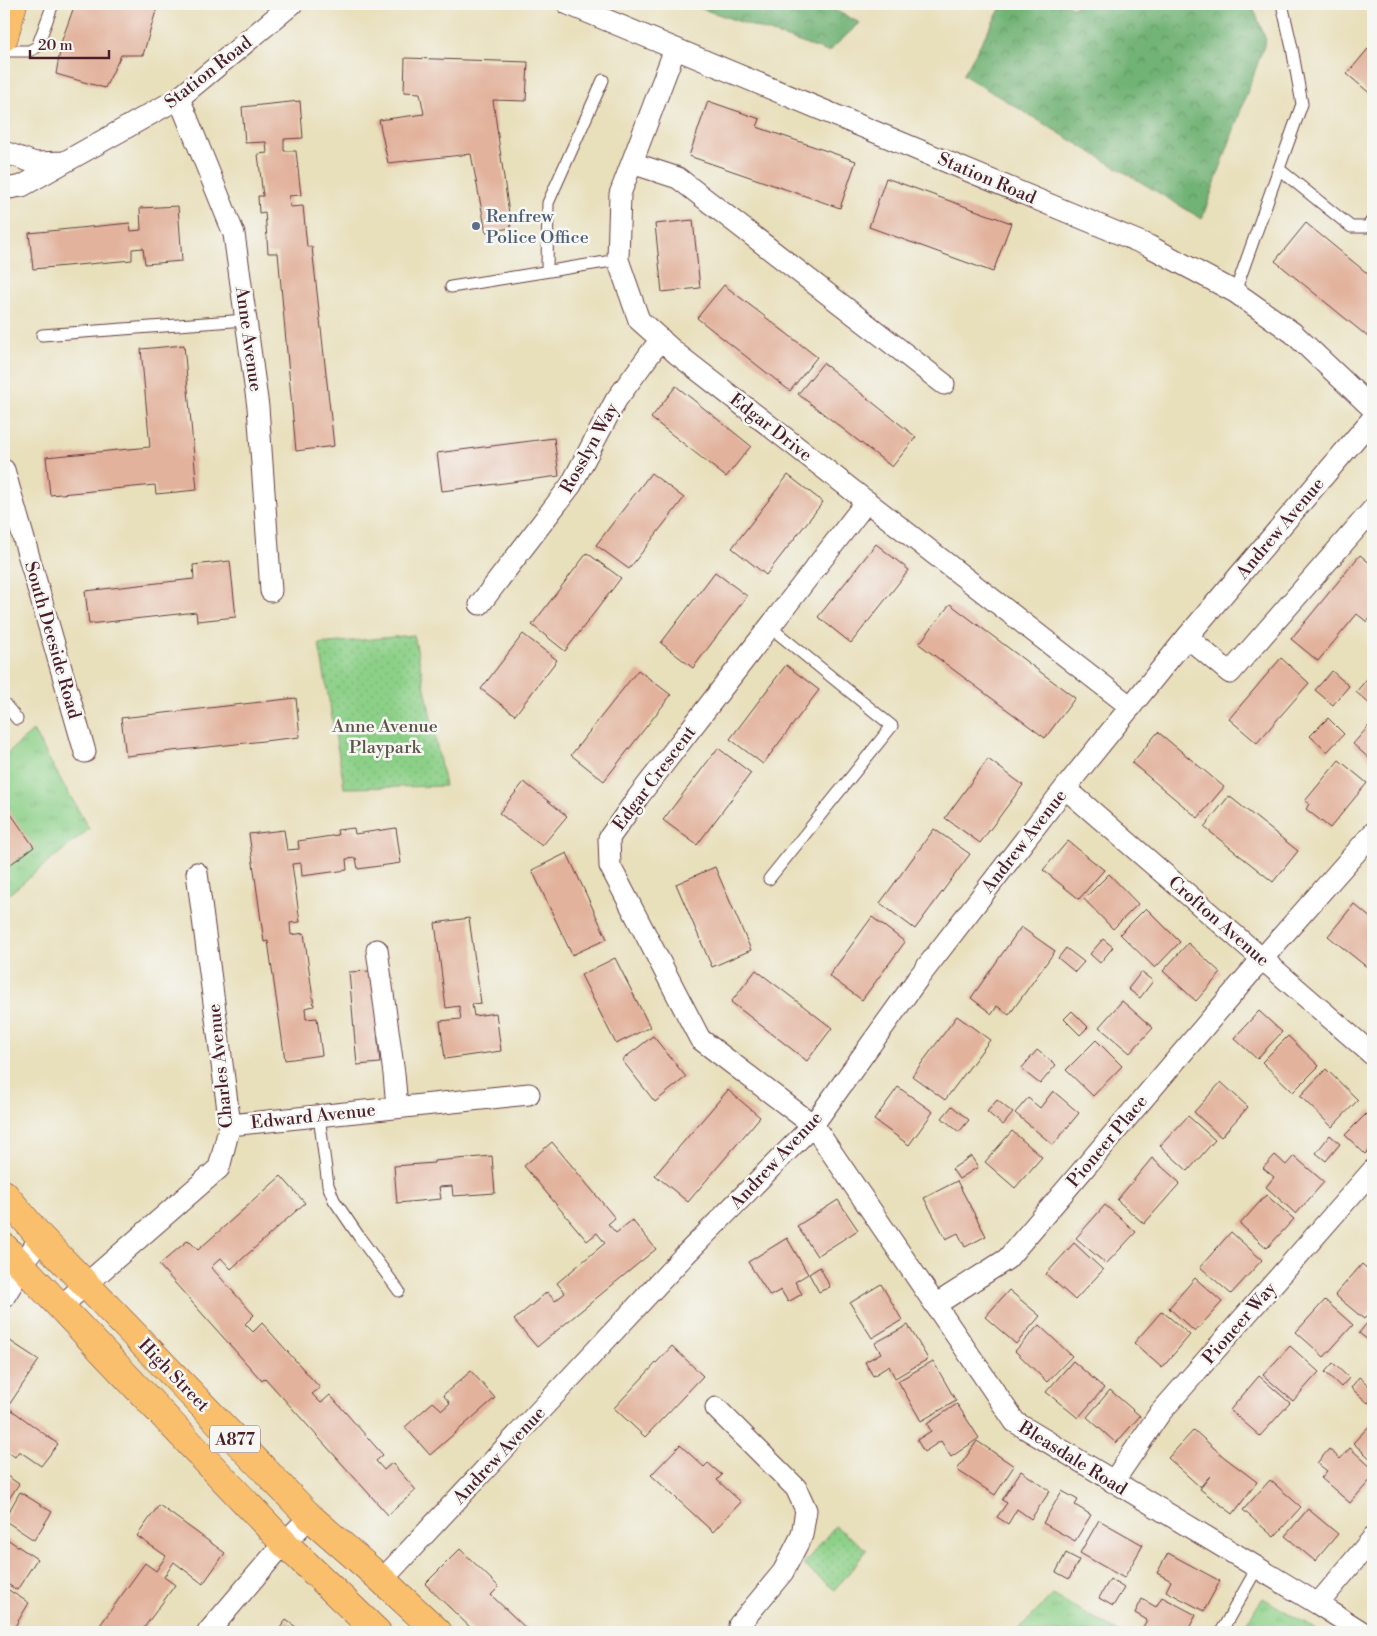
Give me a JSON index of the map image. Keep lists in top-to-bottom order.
{
  "streets": {
    "main road": ["High Street", "A877"],
    "street": [
      "Station Road",
      "Anne Avenue",
      "Edgar Drive",
      "Rosslyn Way",
      "Andrew Avenue",
      "South Deeside Road",
      "Edgar Crescent",
      "Crofton Avenue",
      "Charles Avenue",
      "Edward Avenue",
      "Pioneer Place",
      "Pioneer Way",
      "Bleasdale Road"
    ]
  },
  "crossings": [
    ["Station Road", "Anne Avenue"],
    ["Station Road", "Edgar Drive"],
    ["Edgar Drive", "Rosslyn Way"],
    ["Edgar Drive", "Andrew Avenue"],
    ["Edgar Drive", "Edgar Crescent"],
    ["Andrew Avenue", "Edgar Crescent"],
    ["Andrew Avenue", "Crofton Avenue"],
    ["Andrew Avenue", "High Street"],
    ["Andrew Avenue", "Bleasdale Road"],
    ["Edgar Crescent", "Bleasdale Road"],
    ["Crofton Avenue", "Pioneer Place"],
    ["Charles Avenue", "Edward Avenue"],
    ["Charles Avenue", "High Street"],
    ["Pioneer Place", "Bleasdale Road"],
    ["Pioneer Way", "Bleasdale Road"]
  ],
  "parks": ["Anne Avenue Playpark"],
  "places": ["Renfrew Police Office"],
  "scale_bar": "20 m"
}
